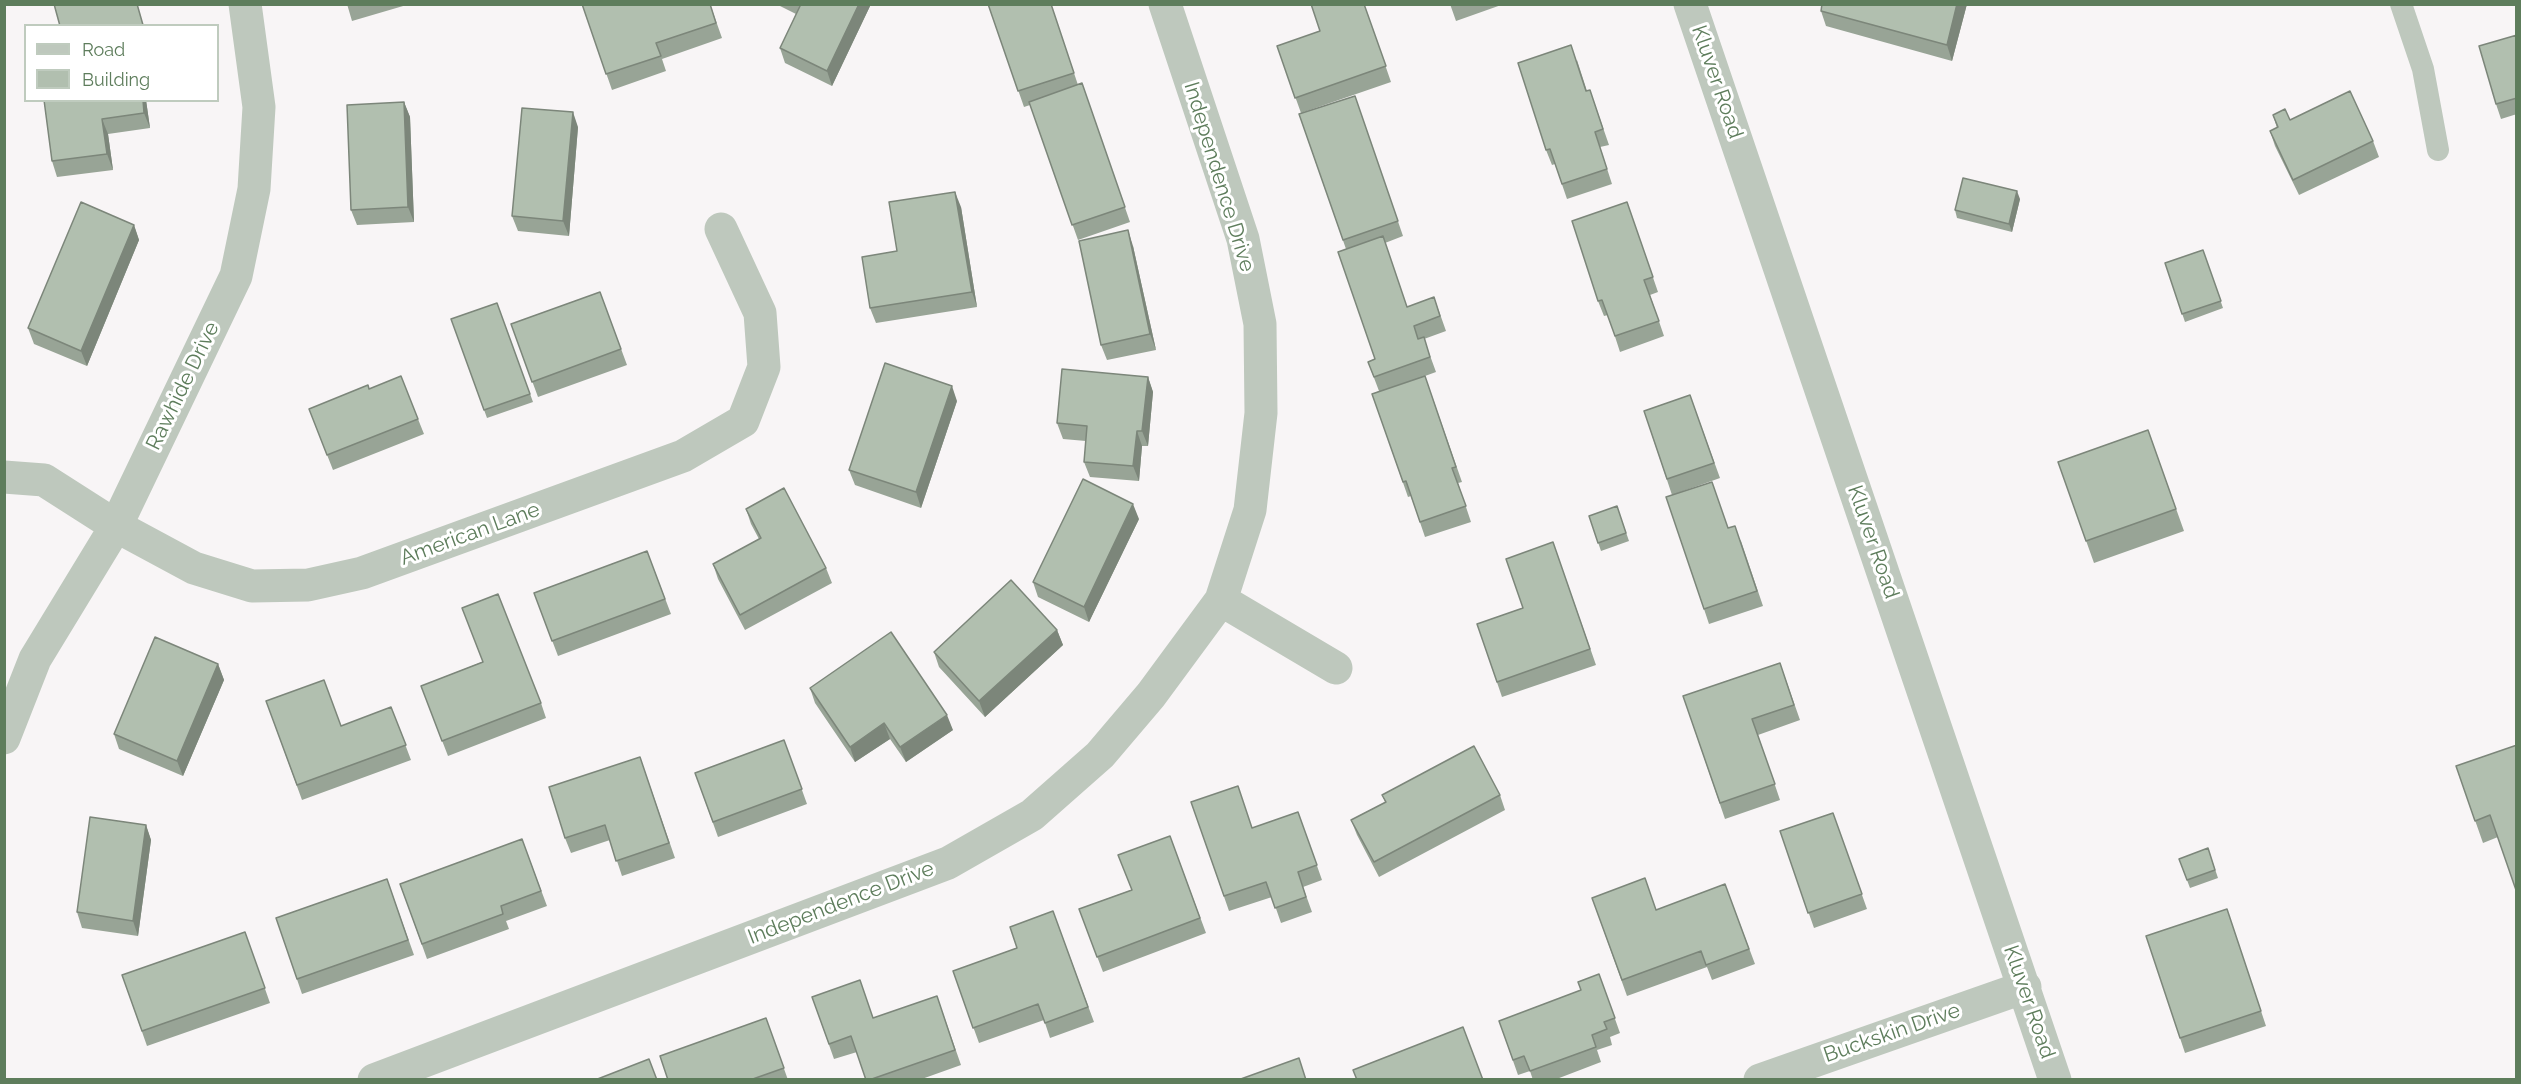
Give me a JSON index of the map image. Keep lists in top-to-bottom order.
{
  "streets": {
    "street": [
      "Kluver Road",
      "Independence Drive",
      "Rawhide Drive",
      "American Lane",
      "Buckskin Drive"
    ]
  },
  "crossings": [
    ["Kluver Road", "Buckskin Drive"],
    ["Rawhide Drive", "American Lane"]
  ],
  "legend": ["Road", "Building"]
}
